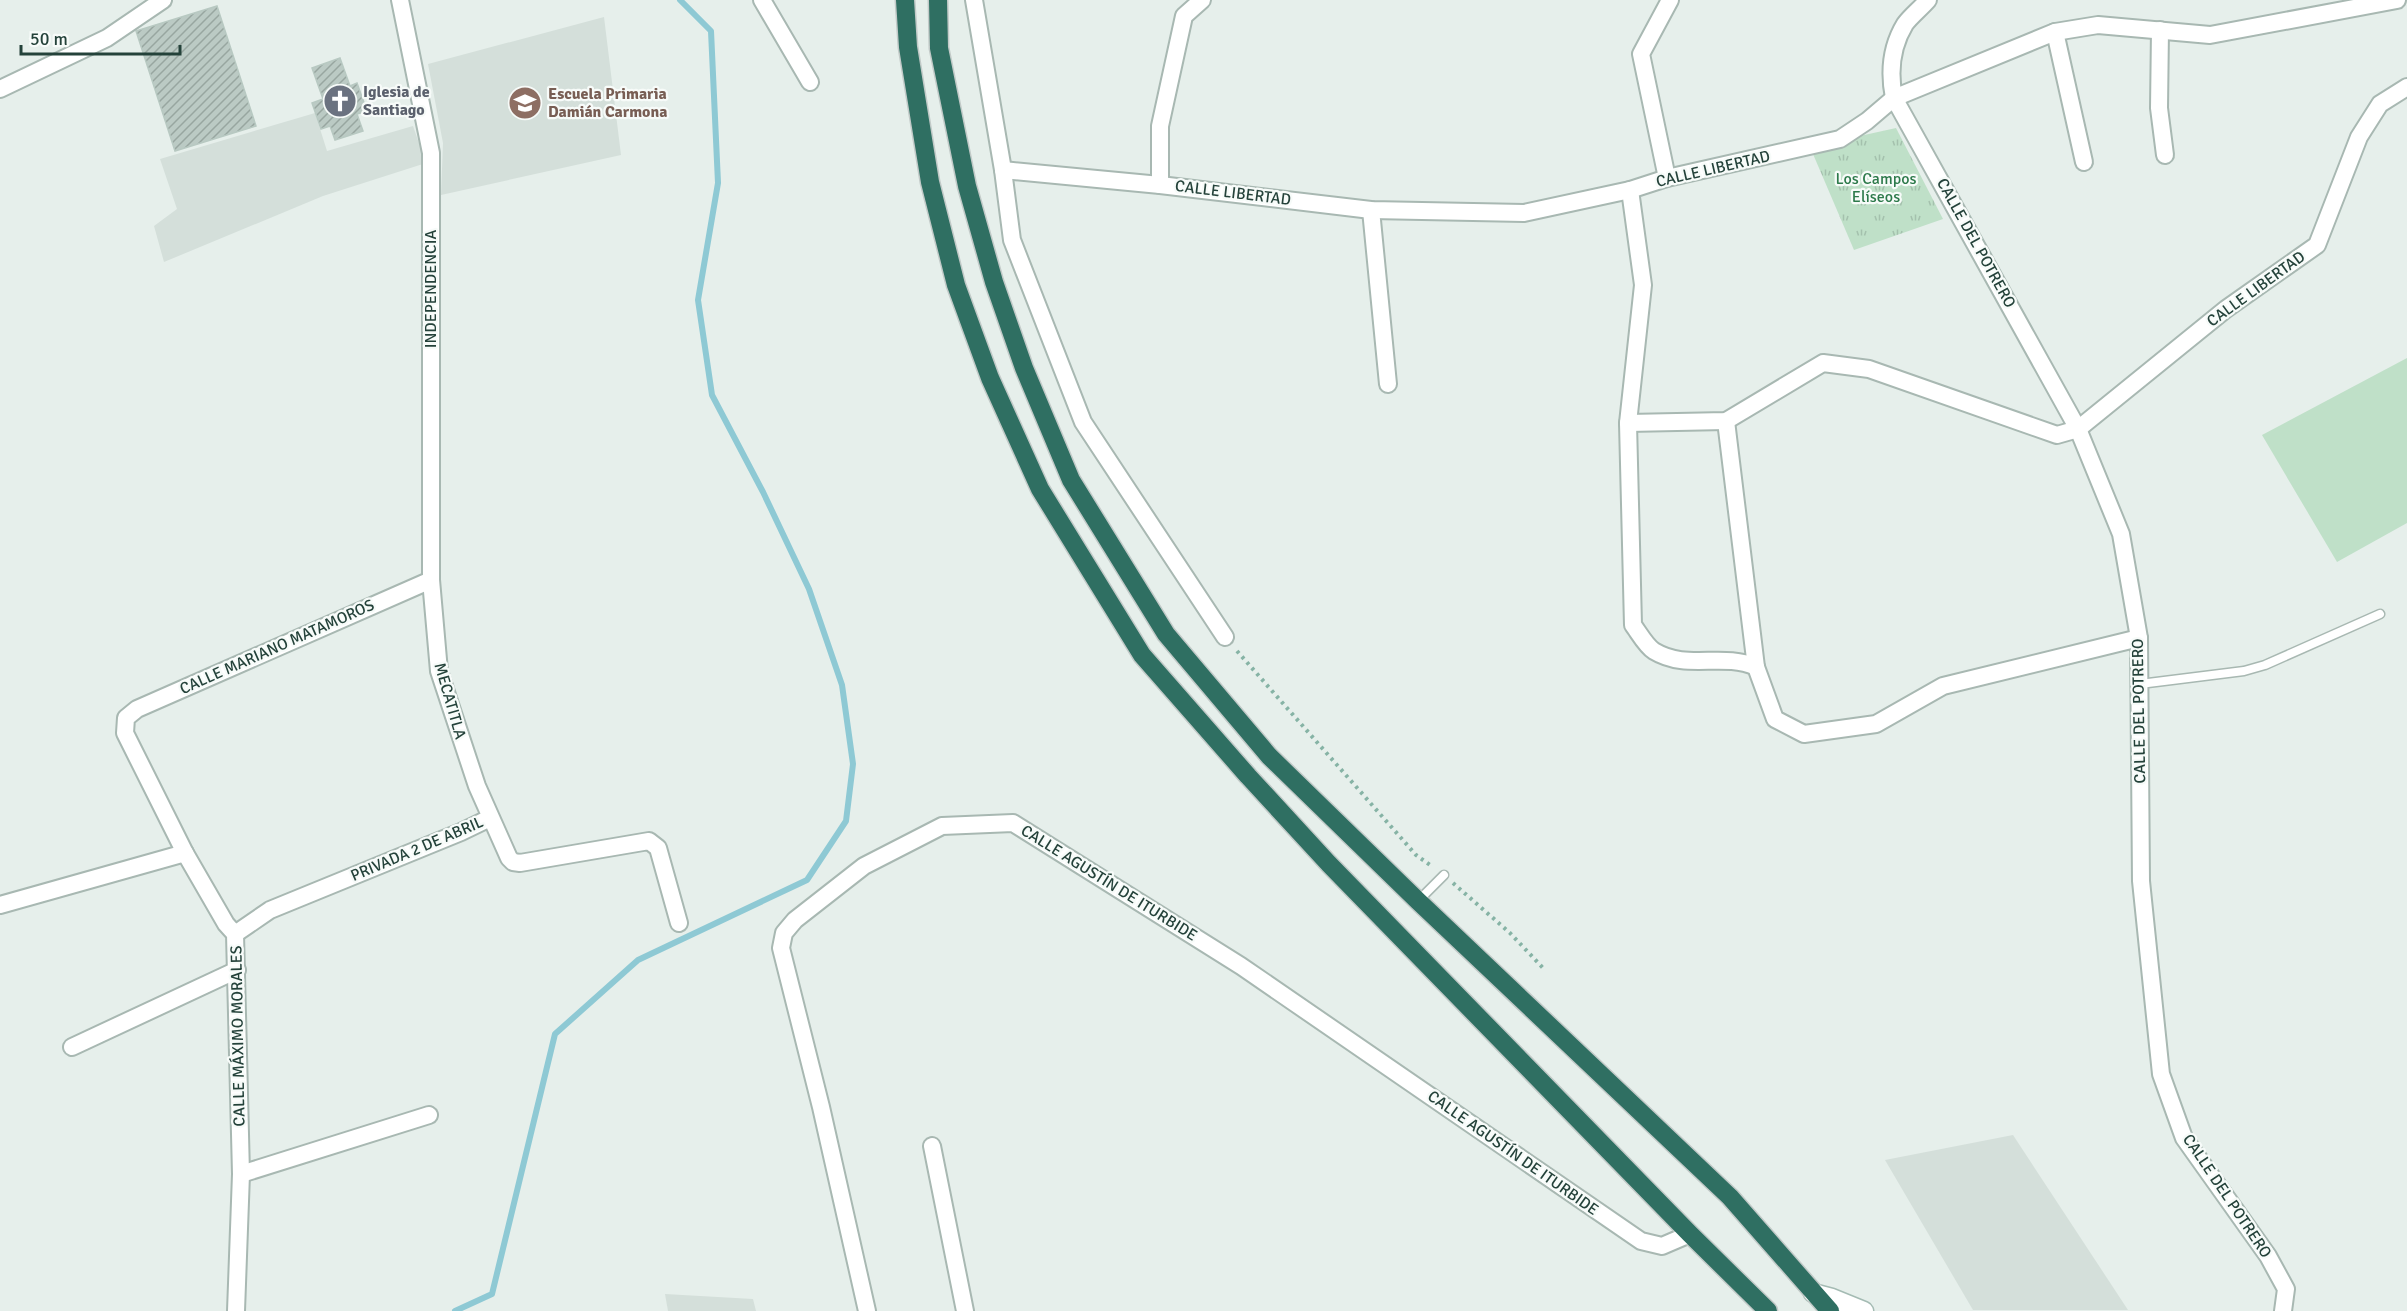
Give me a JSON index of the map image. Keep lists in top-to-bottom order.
{
  "streets": {
    "street": [
      "CALLE LIBERTAD",
      "CALLE DEL POTRERO",
      "INDEPENDENCIA",
      "CALLE MARIANO MATAMOROS",
      "MECATITLA",
      "PRIVADA 2 DE ABRIL",
      "CALLE AGUSTÍN DE ITURBIDE",
      "CALLE MÁXIMO MORALES"
    ]
  },
  "crossings": [
    ["CALLE LIBERTAD", "CALLE DEL POTRERO"],
    ["INDEPENDENCIA", "CALLE MARIANO MATAMOROS"],
    ["INDEPENDENCIA", "MECATITLA"],
    ["CALLE MARIANO MATAMOROS", "MECATITLA"],
    ["CALLE MARIANO MATAMOROS", "CALLE MÁXIMO MORALES"],
    ["MECATITLA", "PRIVADA 2 DE ABRIL"],
    ["PRIVADA 2 DE ABRIL", "CALLE MÁXIMO MORALES"]
  ],
  "parks": ["Los Campos Elíseos"],
  "places": {
    "church": ["Iglesia de Santiago"],
    "school or university": ["Escuela Primaria Damián Carmona"]
  },
  "scale_bar": "50 m"
}
